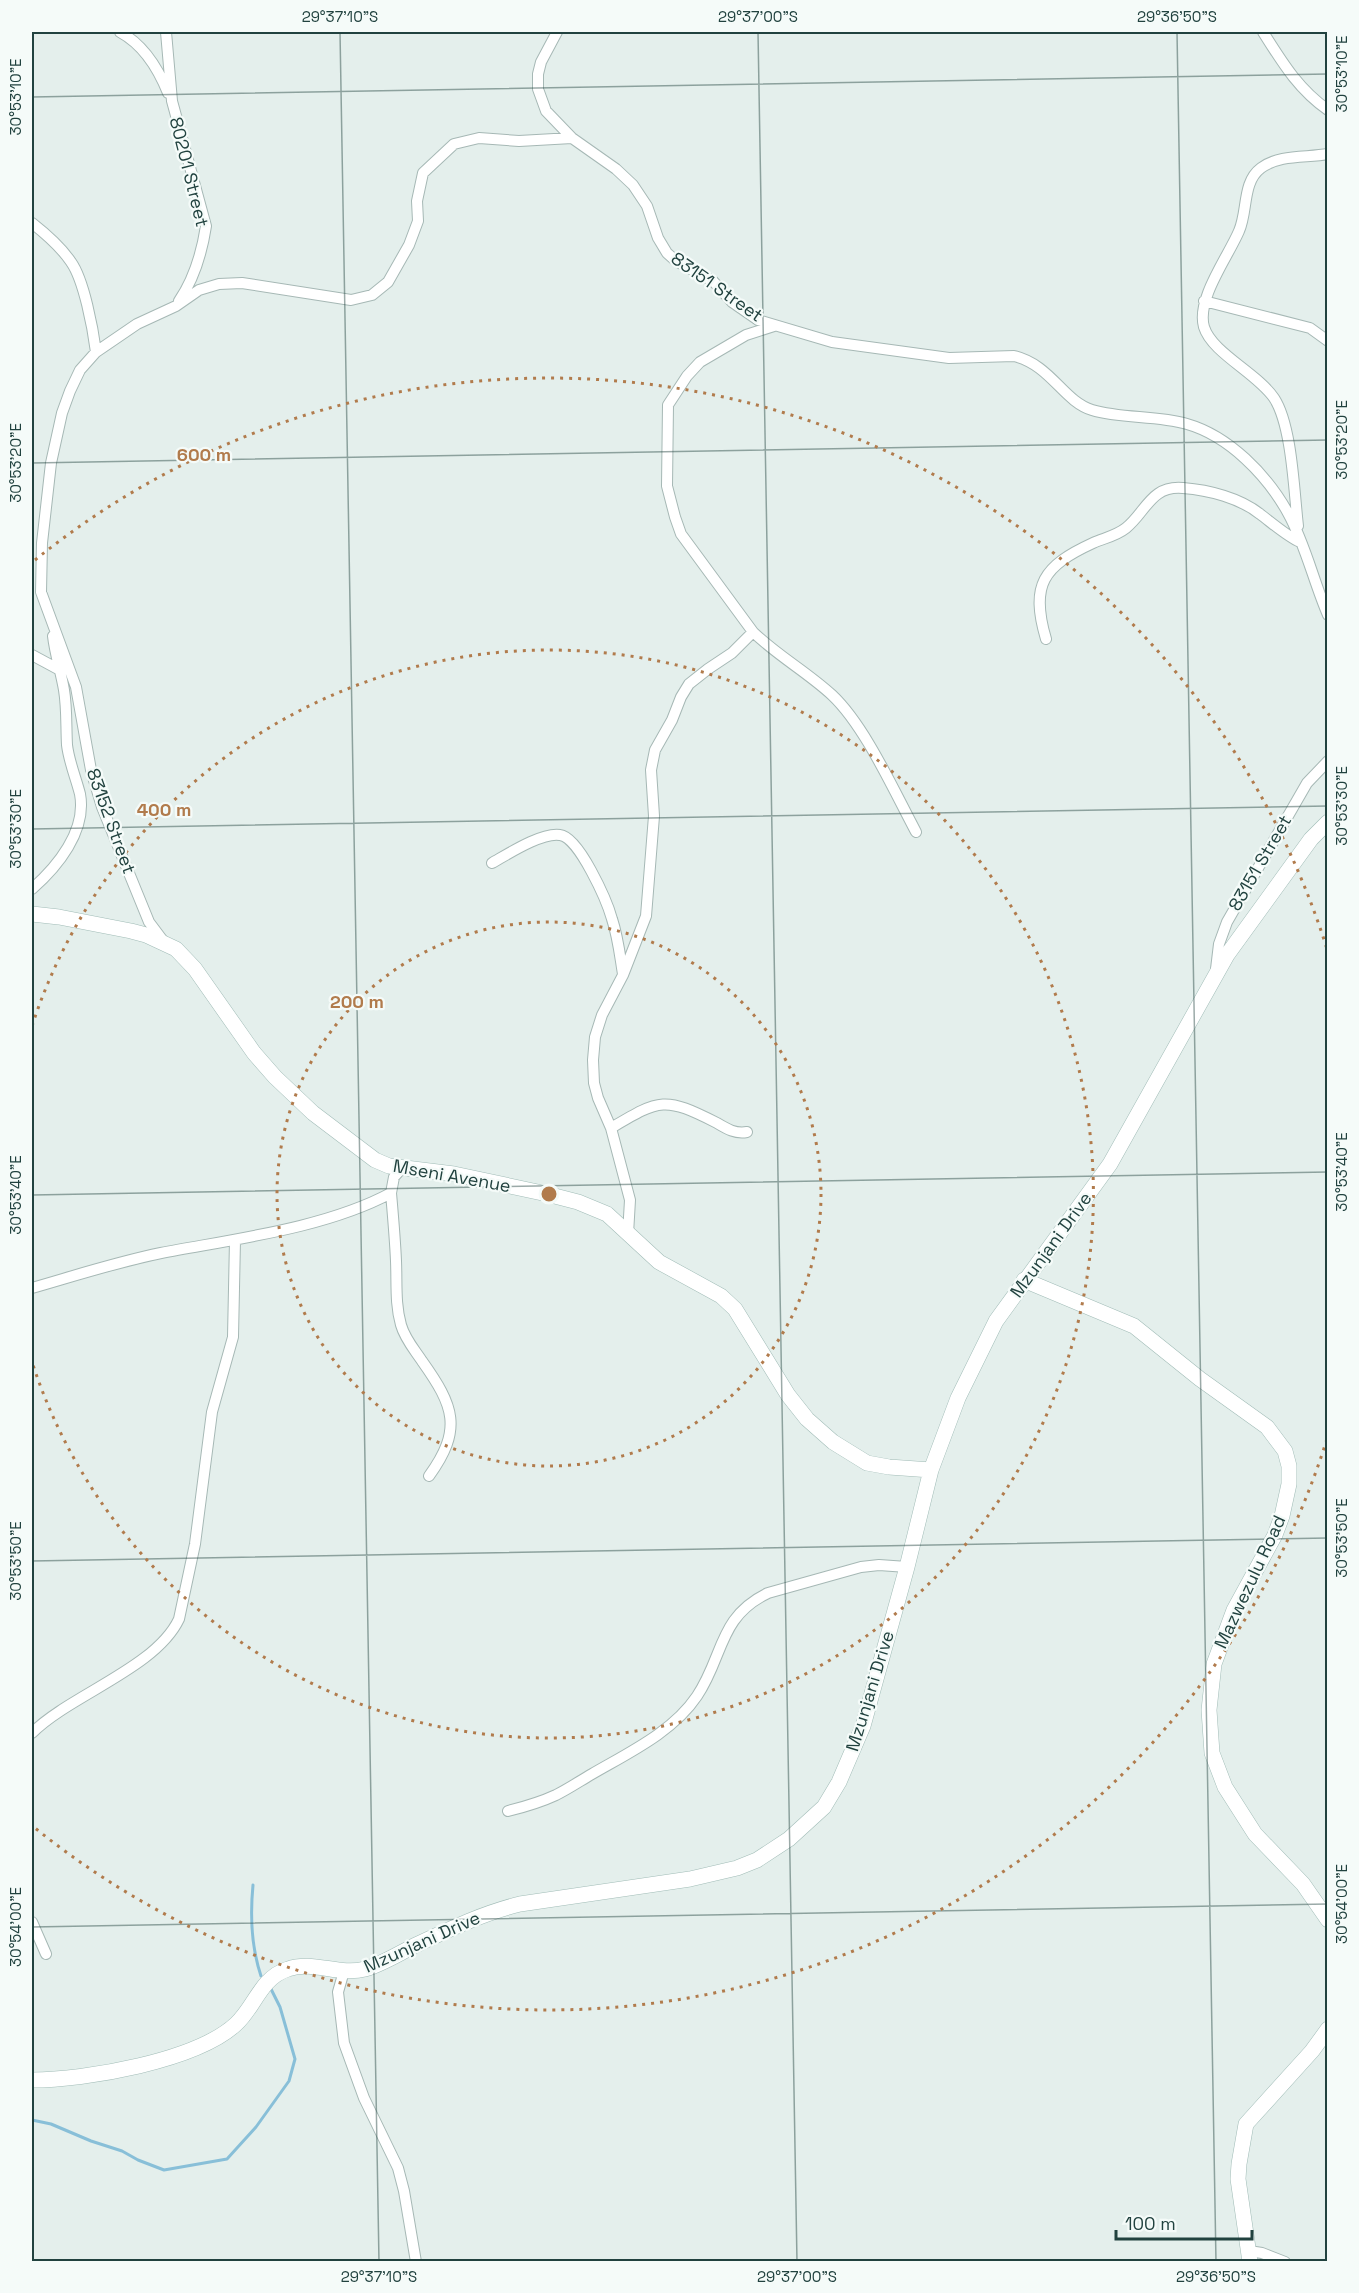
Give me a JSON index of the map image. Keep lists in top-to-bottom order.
{
  "streets": {
    "street": [
      "80201 Street",
      "83151 Street",
      "83152 Street",
      "Mseni Avenue",
      "Mzunjani Drive",
      "Mazwezulu Road"
    ]
  },
  "crossings": [
    ["80201 Street", "83152 Street"],
    ["83151 Street", "Mzunjani Drive"],
    ["83152 Street", "Mseni Avenue"],
    ["Mseni Avenue", "Mzunjani Drive"],
    ["Mzunjani Drive", "Mazwezulu Road"]
  ],
  "scale_bar": "100 m",
  "coordinates": [
    "29°37'10\"S",
    "29°37'00\"S",
    "29°36'50\"S",
    "30°53'10\"E",
    "30°53'20\"E",
    "30°53'30\"E",
    "30°53'40\"E",
    "30°53'50\"E",
    "30°54'00\"E"
  ],
  "rings": ["600 m", "400 m", "200 m"]
}
